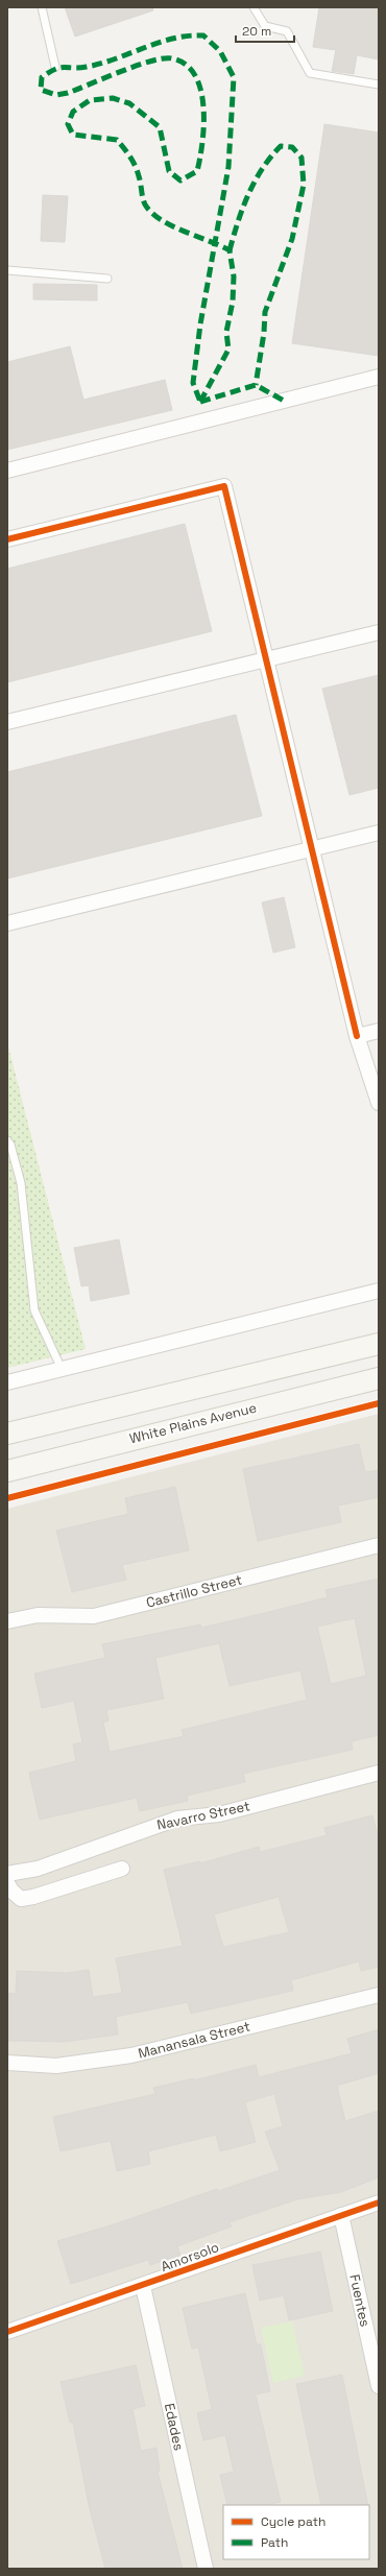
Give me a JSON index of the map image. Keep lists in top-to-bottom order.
{
  "streets": {
    "street": [
      "White Plains Avenue",
      "Castrillo Street",
      "Navarro Street",
      "Manansala Street",
      "Amorsolo",
      "Fuentes",
      "Edades"
    ]
  },
  "crossings": [
    ["Amorsolo", "Fuentes"],
    ["Amorsolo", "Edades"]
  ],
  "legend": ["Cycle path", "Path"],
  "scale_bar": "20 m"
}
